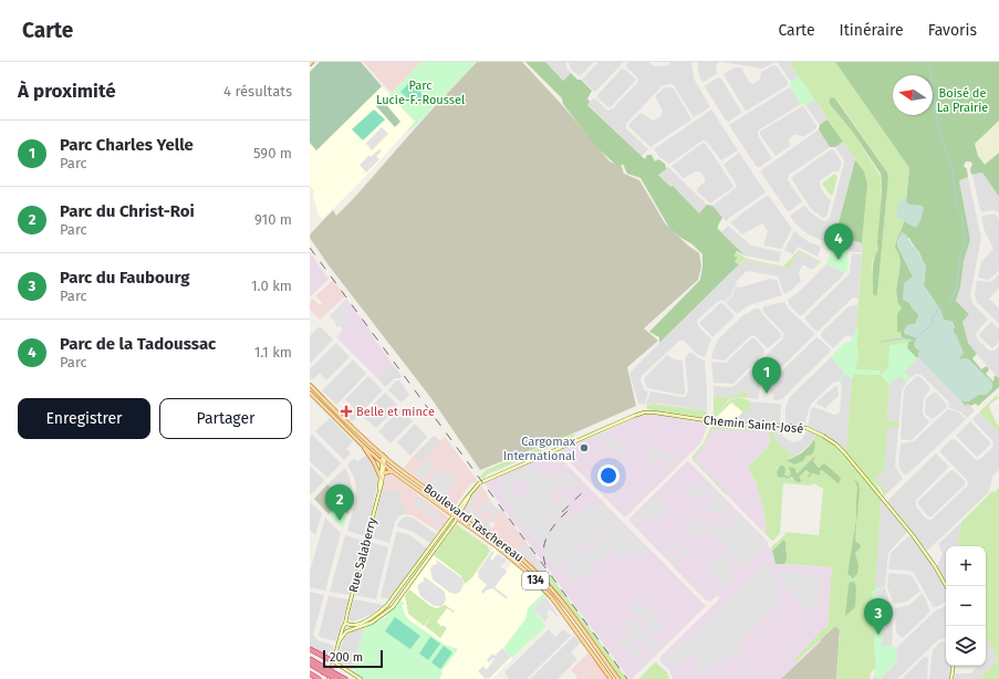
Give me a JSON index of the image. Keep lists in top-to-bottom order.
{
  "streets": {
    "main road": ["Boulevard Taschereau", "134"],
    "street": ["Chemin Saint-José", "Rue Salaberry"]
  },
  "crossings": [
    ["Chemin Saint-José", "Boulevard Taschereau"],
    ["Boulevard Taschereau", "Rue Salaberry"]
  ],
  "parks": ["Parc Lucie-F.-Roussel", "Boisé de La Prairie"],
  "places": {
    "health": ["Belle et mince"],
    "other": ["Cargomax International"]
  },
  "scale_bar": "200 m",
  "north": "left",
  "page": {
    "header": "Carte",
    "nav": ["Carte", "Itinéraire", "Favoris"],
    "heading": ["À proximité", "4 résultats"],
    "list": [
      {
        "mark": "1",
        "name": "Parc Charles Yelle",
        "note": "Parc",
        "value": "590 m"
      },
      {
        "mark": "2",
        "name": "Parc du Christ-Roi",
        "note": "Parc",
        "value": "910 m"
      },
      {
        "mark": "3",
        "name": "Parc du Faubourg",
        "note": "Parc",
        "value": "1.0 km"
      },
      {
        "mark": "4",
        "name": "Parc de la Tadoussac",
        "note": "Parc",
        "value": "1.1 km"
      }
    ],
    "pins": [
      "4",
      "1",
      "2",
      "3"
    ],
    "buttons": ["Enregistrer", "Partager"],
    "map_buttons": ["+", "−"],
    "scale": "200 m"
  }
}
